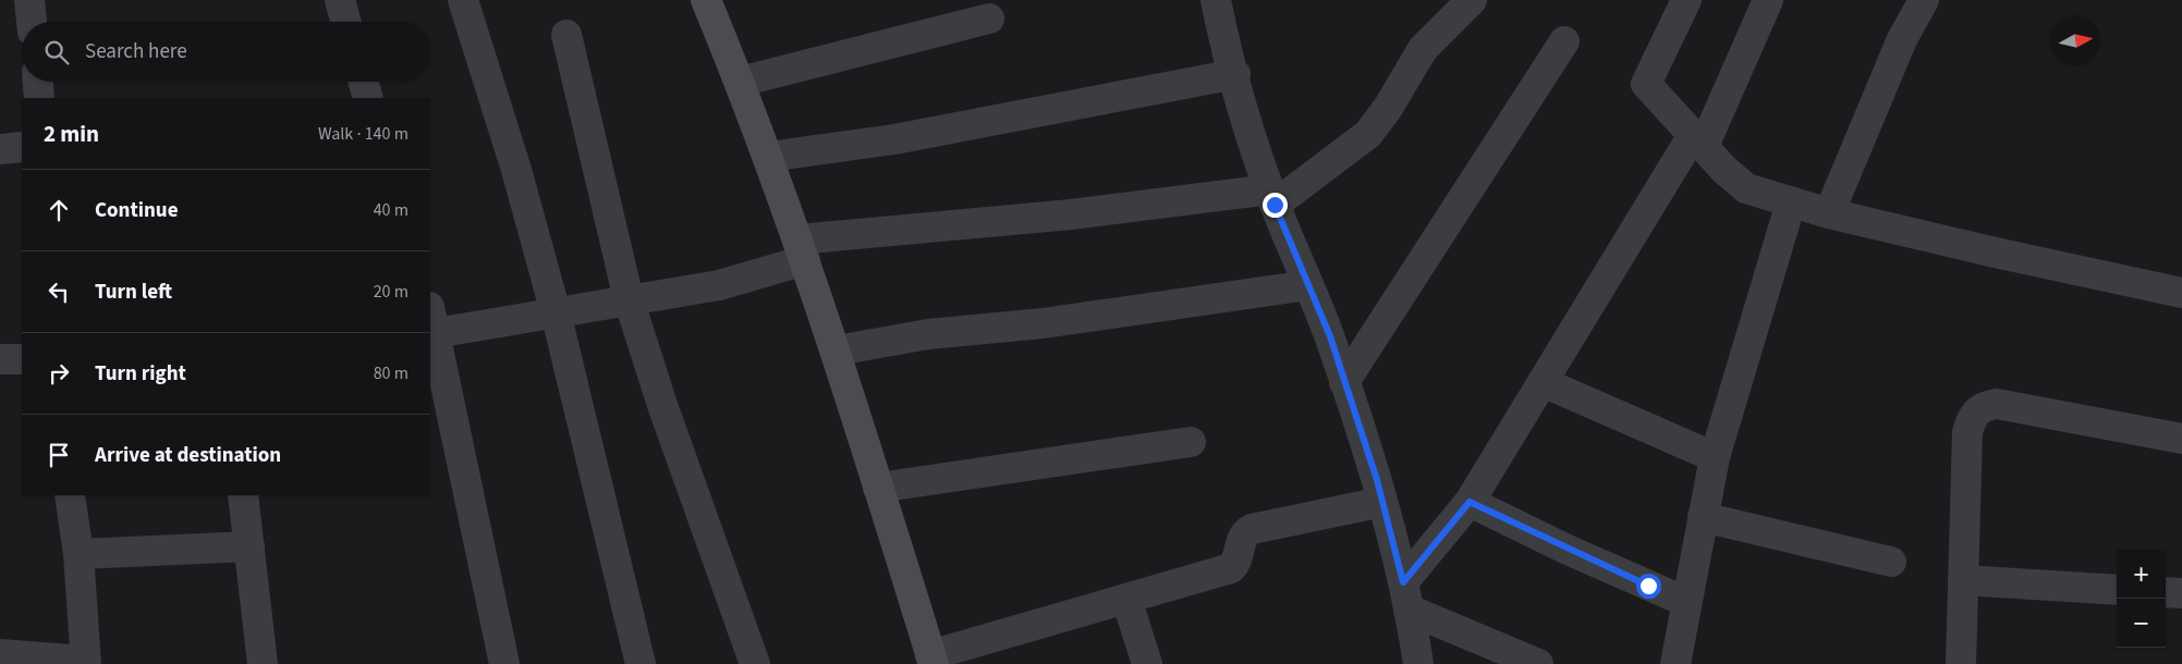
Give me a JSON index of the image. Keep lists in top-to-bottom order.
{
  "north": "right",
  "page": {
    "search": "Search here",
    "heading": ["2 min", "Walk · 140 m"],
    "list": [
      ["Continue", "40 m"],
      ["Turn left", "20 m"],
      ["Turn right", "80 m"],
      "Arrive at destination"
    ],
    "map_buttons": ["+", "−"]
  }
}
